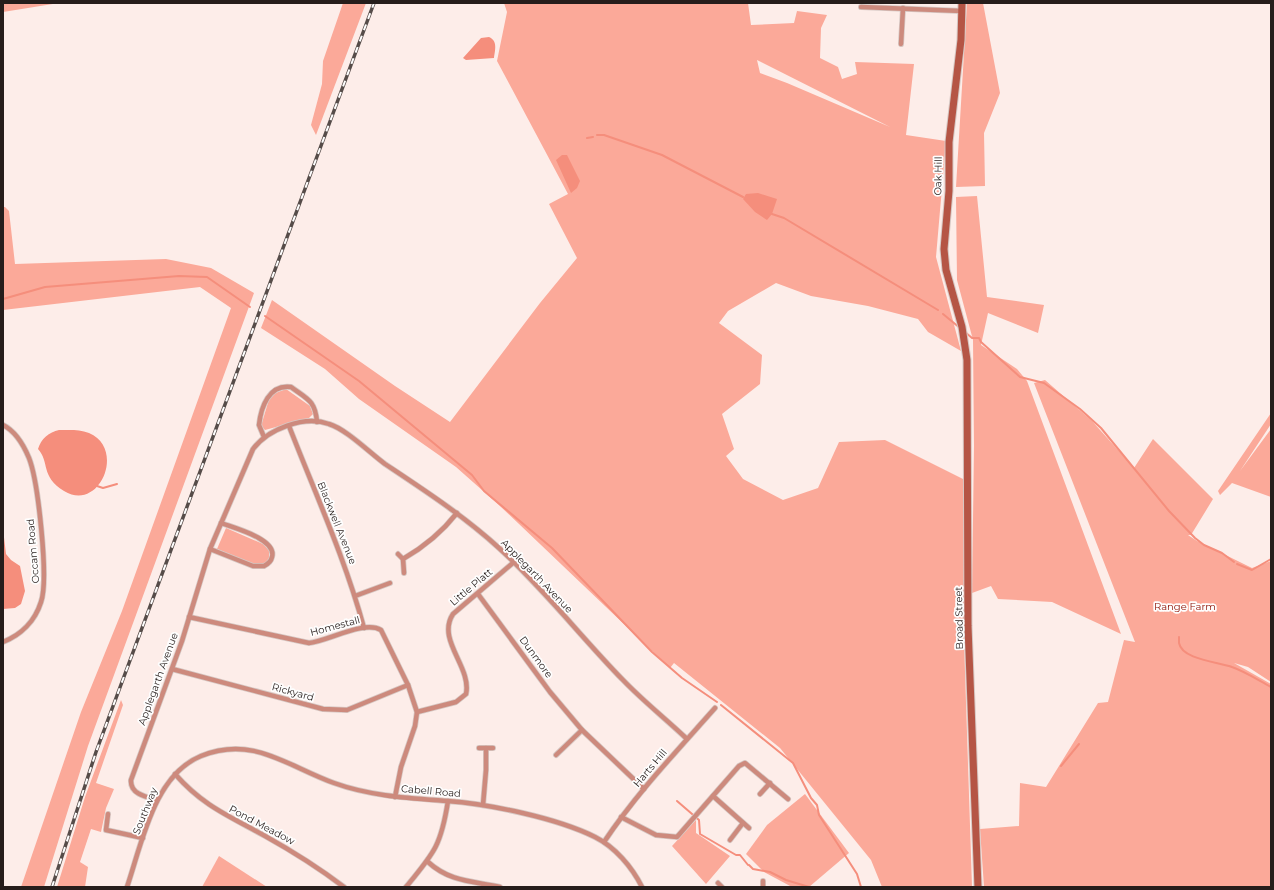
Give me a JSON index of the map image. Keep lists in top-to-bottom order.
{
  "streets": {
    "street": [
      "Oak Hill",
      "Blackwell Avenue",
      "Occam Road",
      "Applegarth Avenue",
      "Little Platt",
      "Broad Street",
      "Homestall",
      "Dunmore",
      "Rickyard",
      "Harts Hill",
      "Cabell Road",
      "Southway",
      "Pond Meadow"
    ]
  },
  "crossings": [
    ["Oak Hill", "Broad Street"],
    ["Blackwell Avenue", "Applegarth Avenue"],
    ["Blackwell Avenue", "Homestall"],
    ["Applegarth Avenue", "Little Platt"],
    ["Applegarth Avenue", "Homestall"],
    ["Applegarth Avenue", "Rickyard"],
    ["Applegarth Avenue", "Harts Hill"],
    ["Applegarth Avenue", "Southway"],
    ["Little Platt", "Homestall"],
    ["Little Platt", "Dunmore"],
    ["Homestall", "Rickyard"],
    ["Homestall", "Cabell Road"],
    ["Dunmore", "Harts Hill"],
    ["Harts Hill", "Cabell Road"],
    ["Cabell Road", "Southway"],
    ["Southway", "Pond Meadow"]
  ],
  "parks": ["Range Farm"]
}
